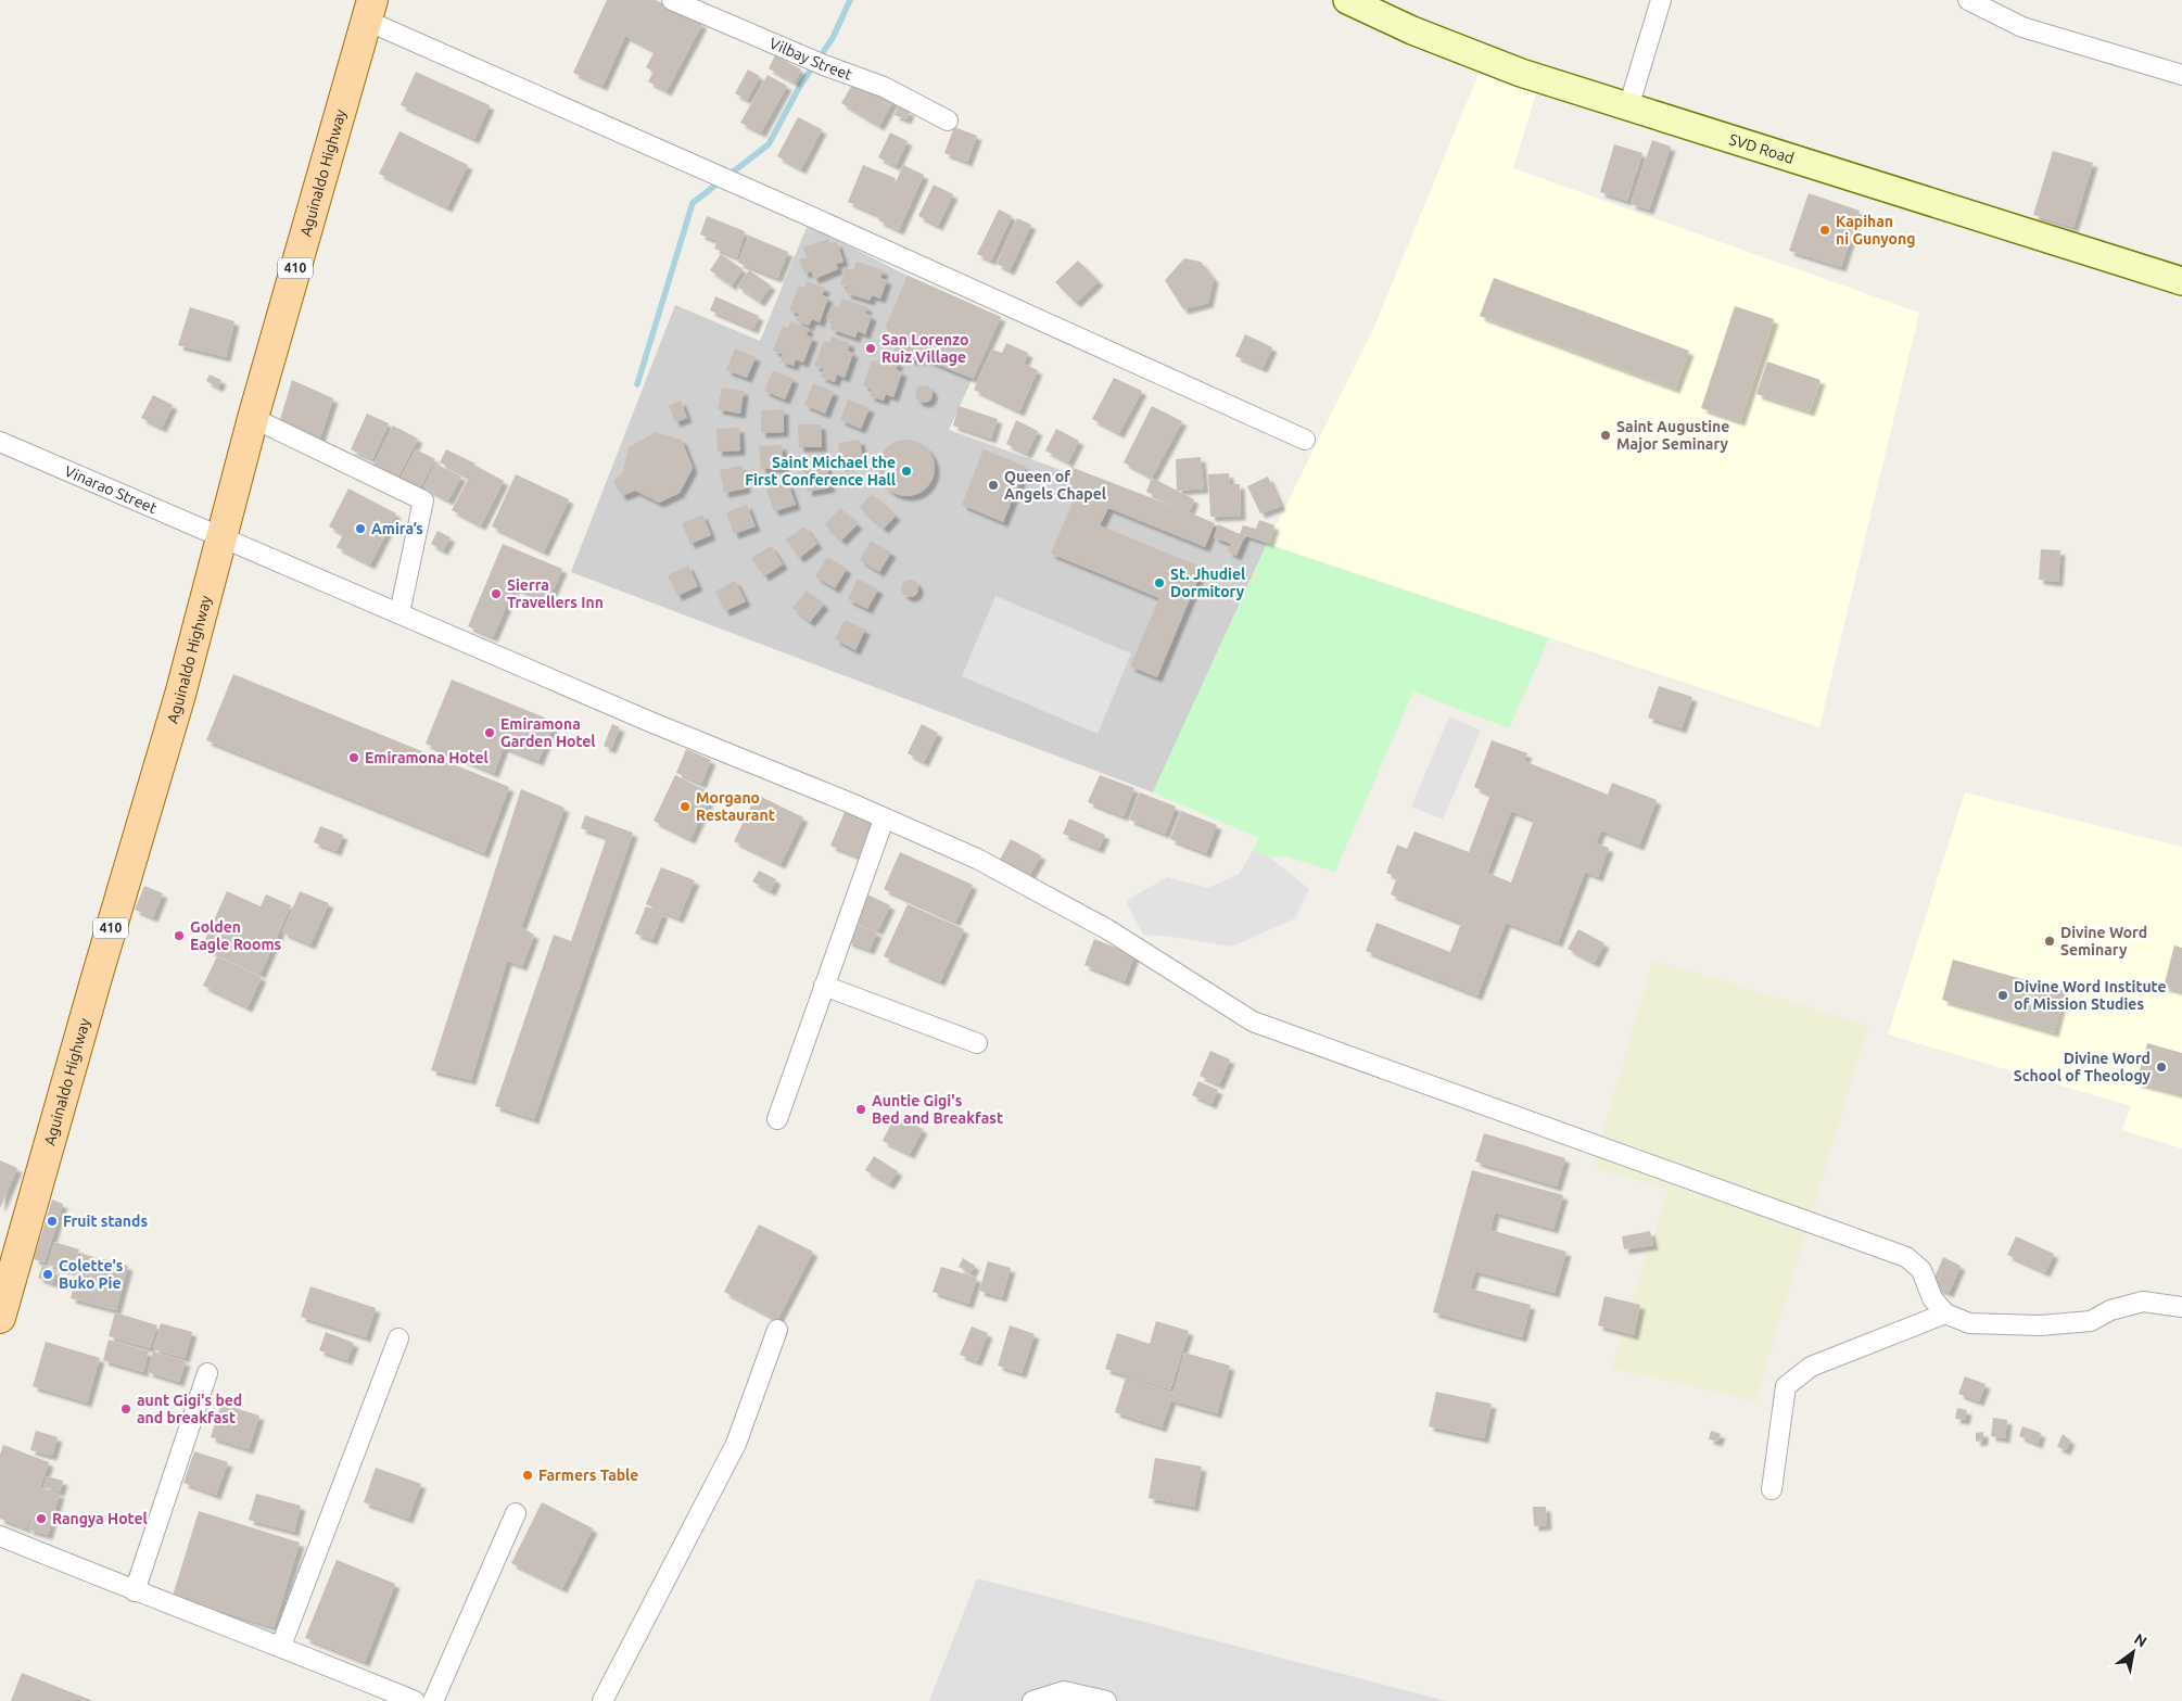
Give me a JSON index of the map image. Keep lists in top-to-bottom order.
{
  "streets": {
    "main road": ["SVD Road", "Aguinaldo Highway", "410"],
    "street": ["Vilbay Street", "Vinarao Street"]
  },
  "crossings": [
    ["Aguinaldo Highway", "Vinarao Street"]
  ],
  "places": [
    "Kapihan ni Gunyong",
    "San Lorenzo Ruiz Village",
    "Saint Augustine Major Seminary",
    "Saint Michael the First Conference Hall",
    "Queen of Angels Chapel",
    "Amira’s",
    "St. Jhudiel Dormitory",
    "Sierra Travellers Inn",
    "Emiramona Garden Hotel",
    "Emiramona Hotel",
    "Morgano Restaurant",
    "Golden Eagle Rooms",
    "Divine Word Seminary",
    "Divine Word Institute of Mission Studies",
    "Divine Word School of Theology",
    "Auntie Gigi's Bed and Breakfast",
    "Fruit stands",
    "Colette's Buko Pie",
    "aunt Gigi's bed and breakfast",
    "Farmers Table",
    "Rangya Hotel"
  ],
  "north": "top right"
}
